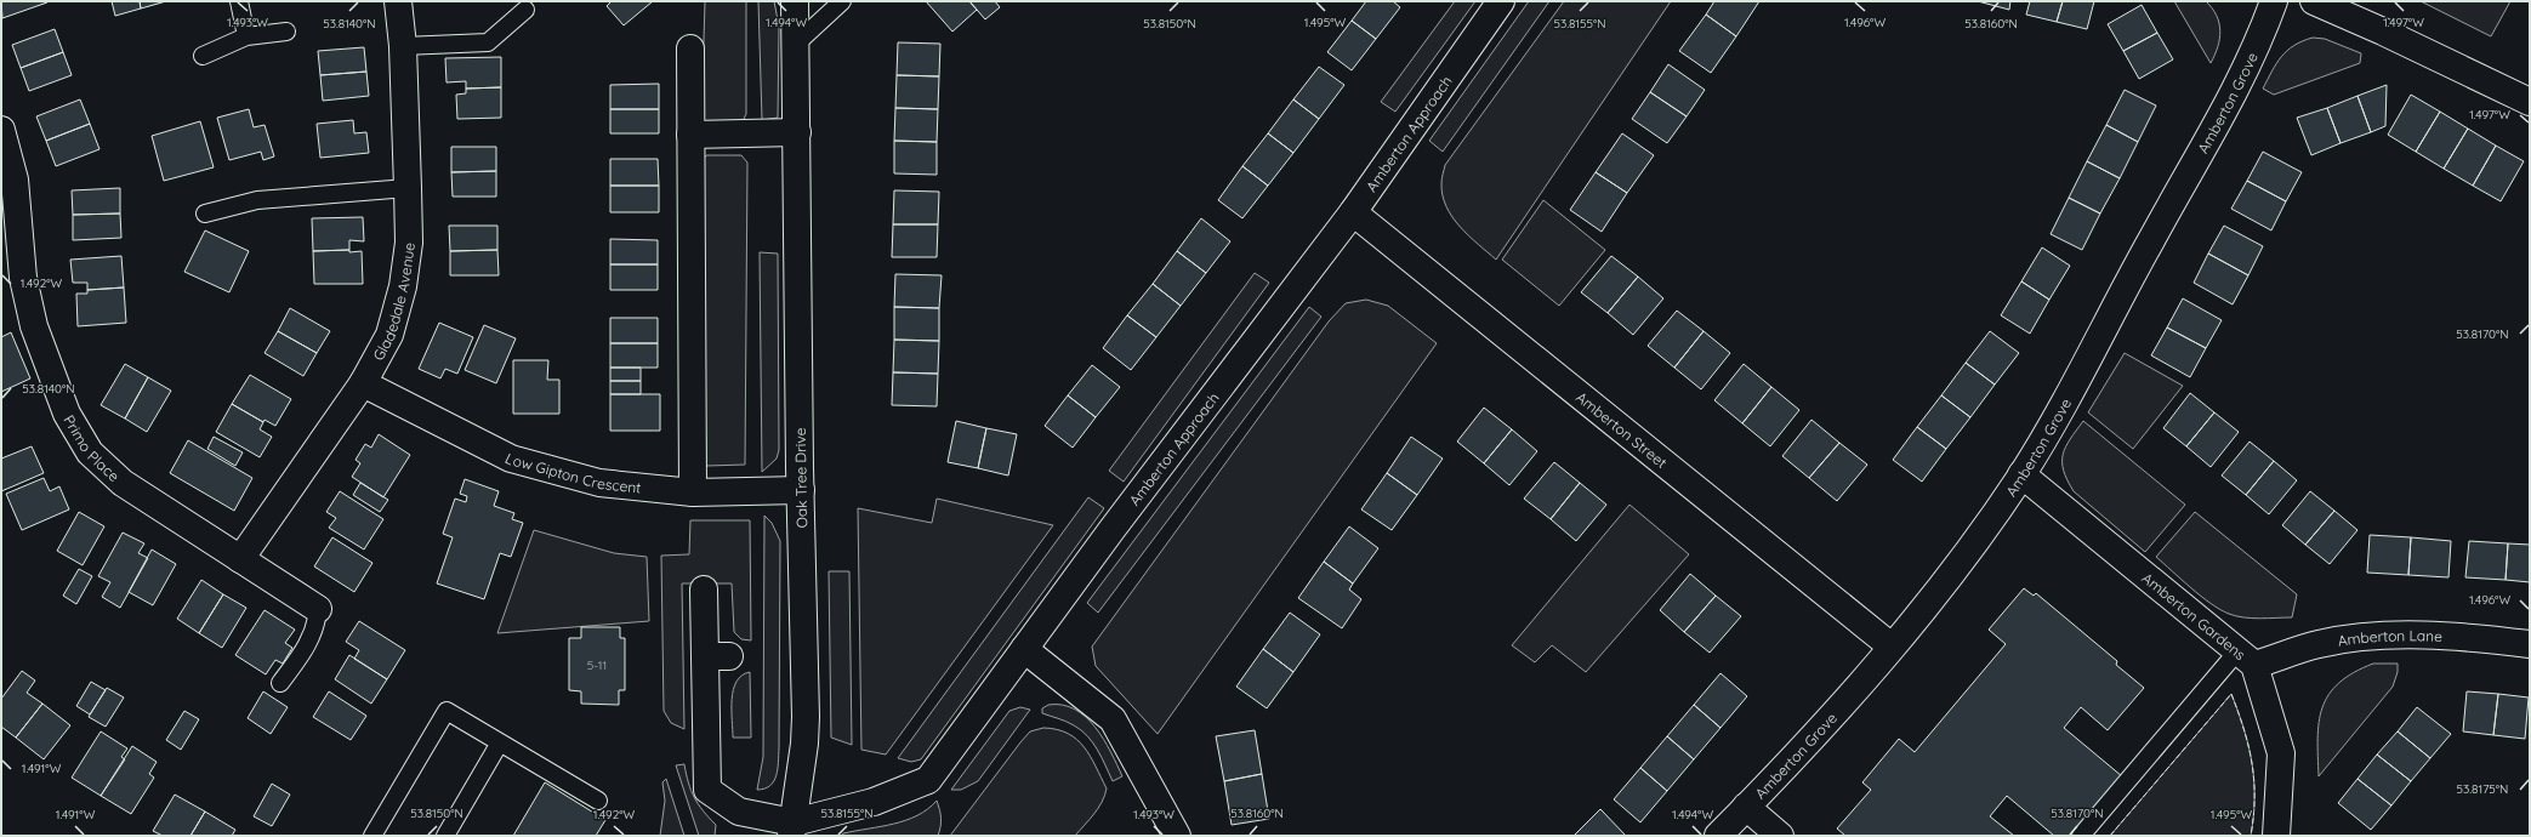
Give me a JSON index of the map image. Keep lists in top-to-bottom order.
{
  "streets": {
    "street": [
      "Amberton Grove",
      "Amberton Approach",
      "Gladedale Avenue",
      "Amberton Street",
      "Primo Place",
      "Low Gipton Crescent",
      "Oak Tree Drive",
      "Amberton Gardens",
      "Amberton Lane"
    ]
  },
  "crossings": [
    ["Amberton Grove", "Amberton Street"],
    ["Amberton Grove", "Amberton Gardens"],
    ["Amberton Approach", "Amberton Street"],
    ["Amberton Approach", "Oak Tree Drive"],
    ["Gladedale Avenue", "Primo Place"],
    ["Gladedale Avenue", "Low Gipton Crescent"],
    ["Low Gipton Crescent", "Oak Tree Drive"],
    ["Amberton Gardens", "Amberton Lane"]
  ],
  "house_numbers": ["5-11"],
  "coordinates": [
    "1.497°W",
    "1.494°W",
    "1.496°W",
    "1.493°W",
    "1.495°W",
    "53.8140°N",
    "53.8150°N",
    "53.8155°N",
    "53.8160°N",
    "1.492°W",
    "53.8170°N",
    "1.491°W",
    "53.8175°N"
  ]
}
